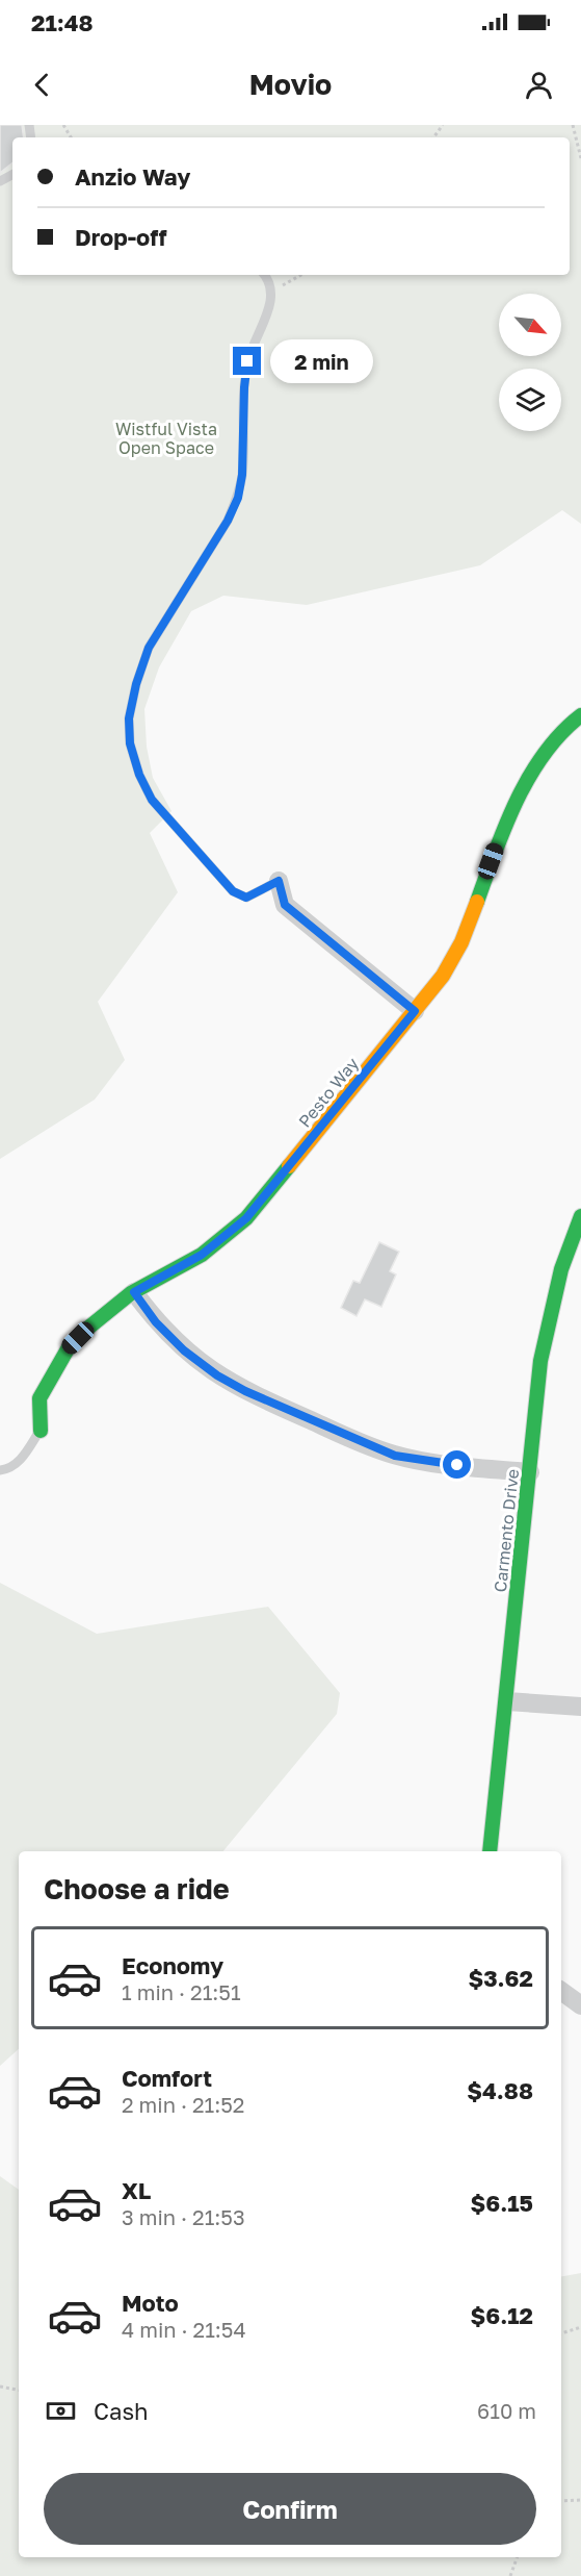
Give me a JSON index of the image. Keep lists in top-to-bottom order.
{
  "streets": {
    "street": ["Pesto Way", "Carmento Drive"]
  },
  "parks": ["Wistful Vista Open Space"],
  "north": "bottom right",
  "page": {
    "status": "21:48",
    "header": "Movio",
    "banner": ["Anzio Way", "Drop-off"],
    "bubble": "2 min",
    "heading": "Choose a ride",
    "list": [
      {
        "name": "Economy",
        "note": "1 min · 21:51",
        "value": "$3.62"
      },
      {
        "name": "Comfort",
        "note": "2 min · 21:52",
        "value": "$4.88"
      },
      {
        "name": "XL",
        "note": "3 min · 21:53",
        "value": "$6.15"
      },
      {
        "name": "Moto",
        "note": "4 min · 21:54",
        "value": "$6.12"
      }
    ],
    "pay": ["Cash", "610 m"],
    "buttons": "Confirm"
  }
}
